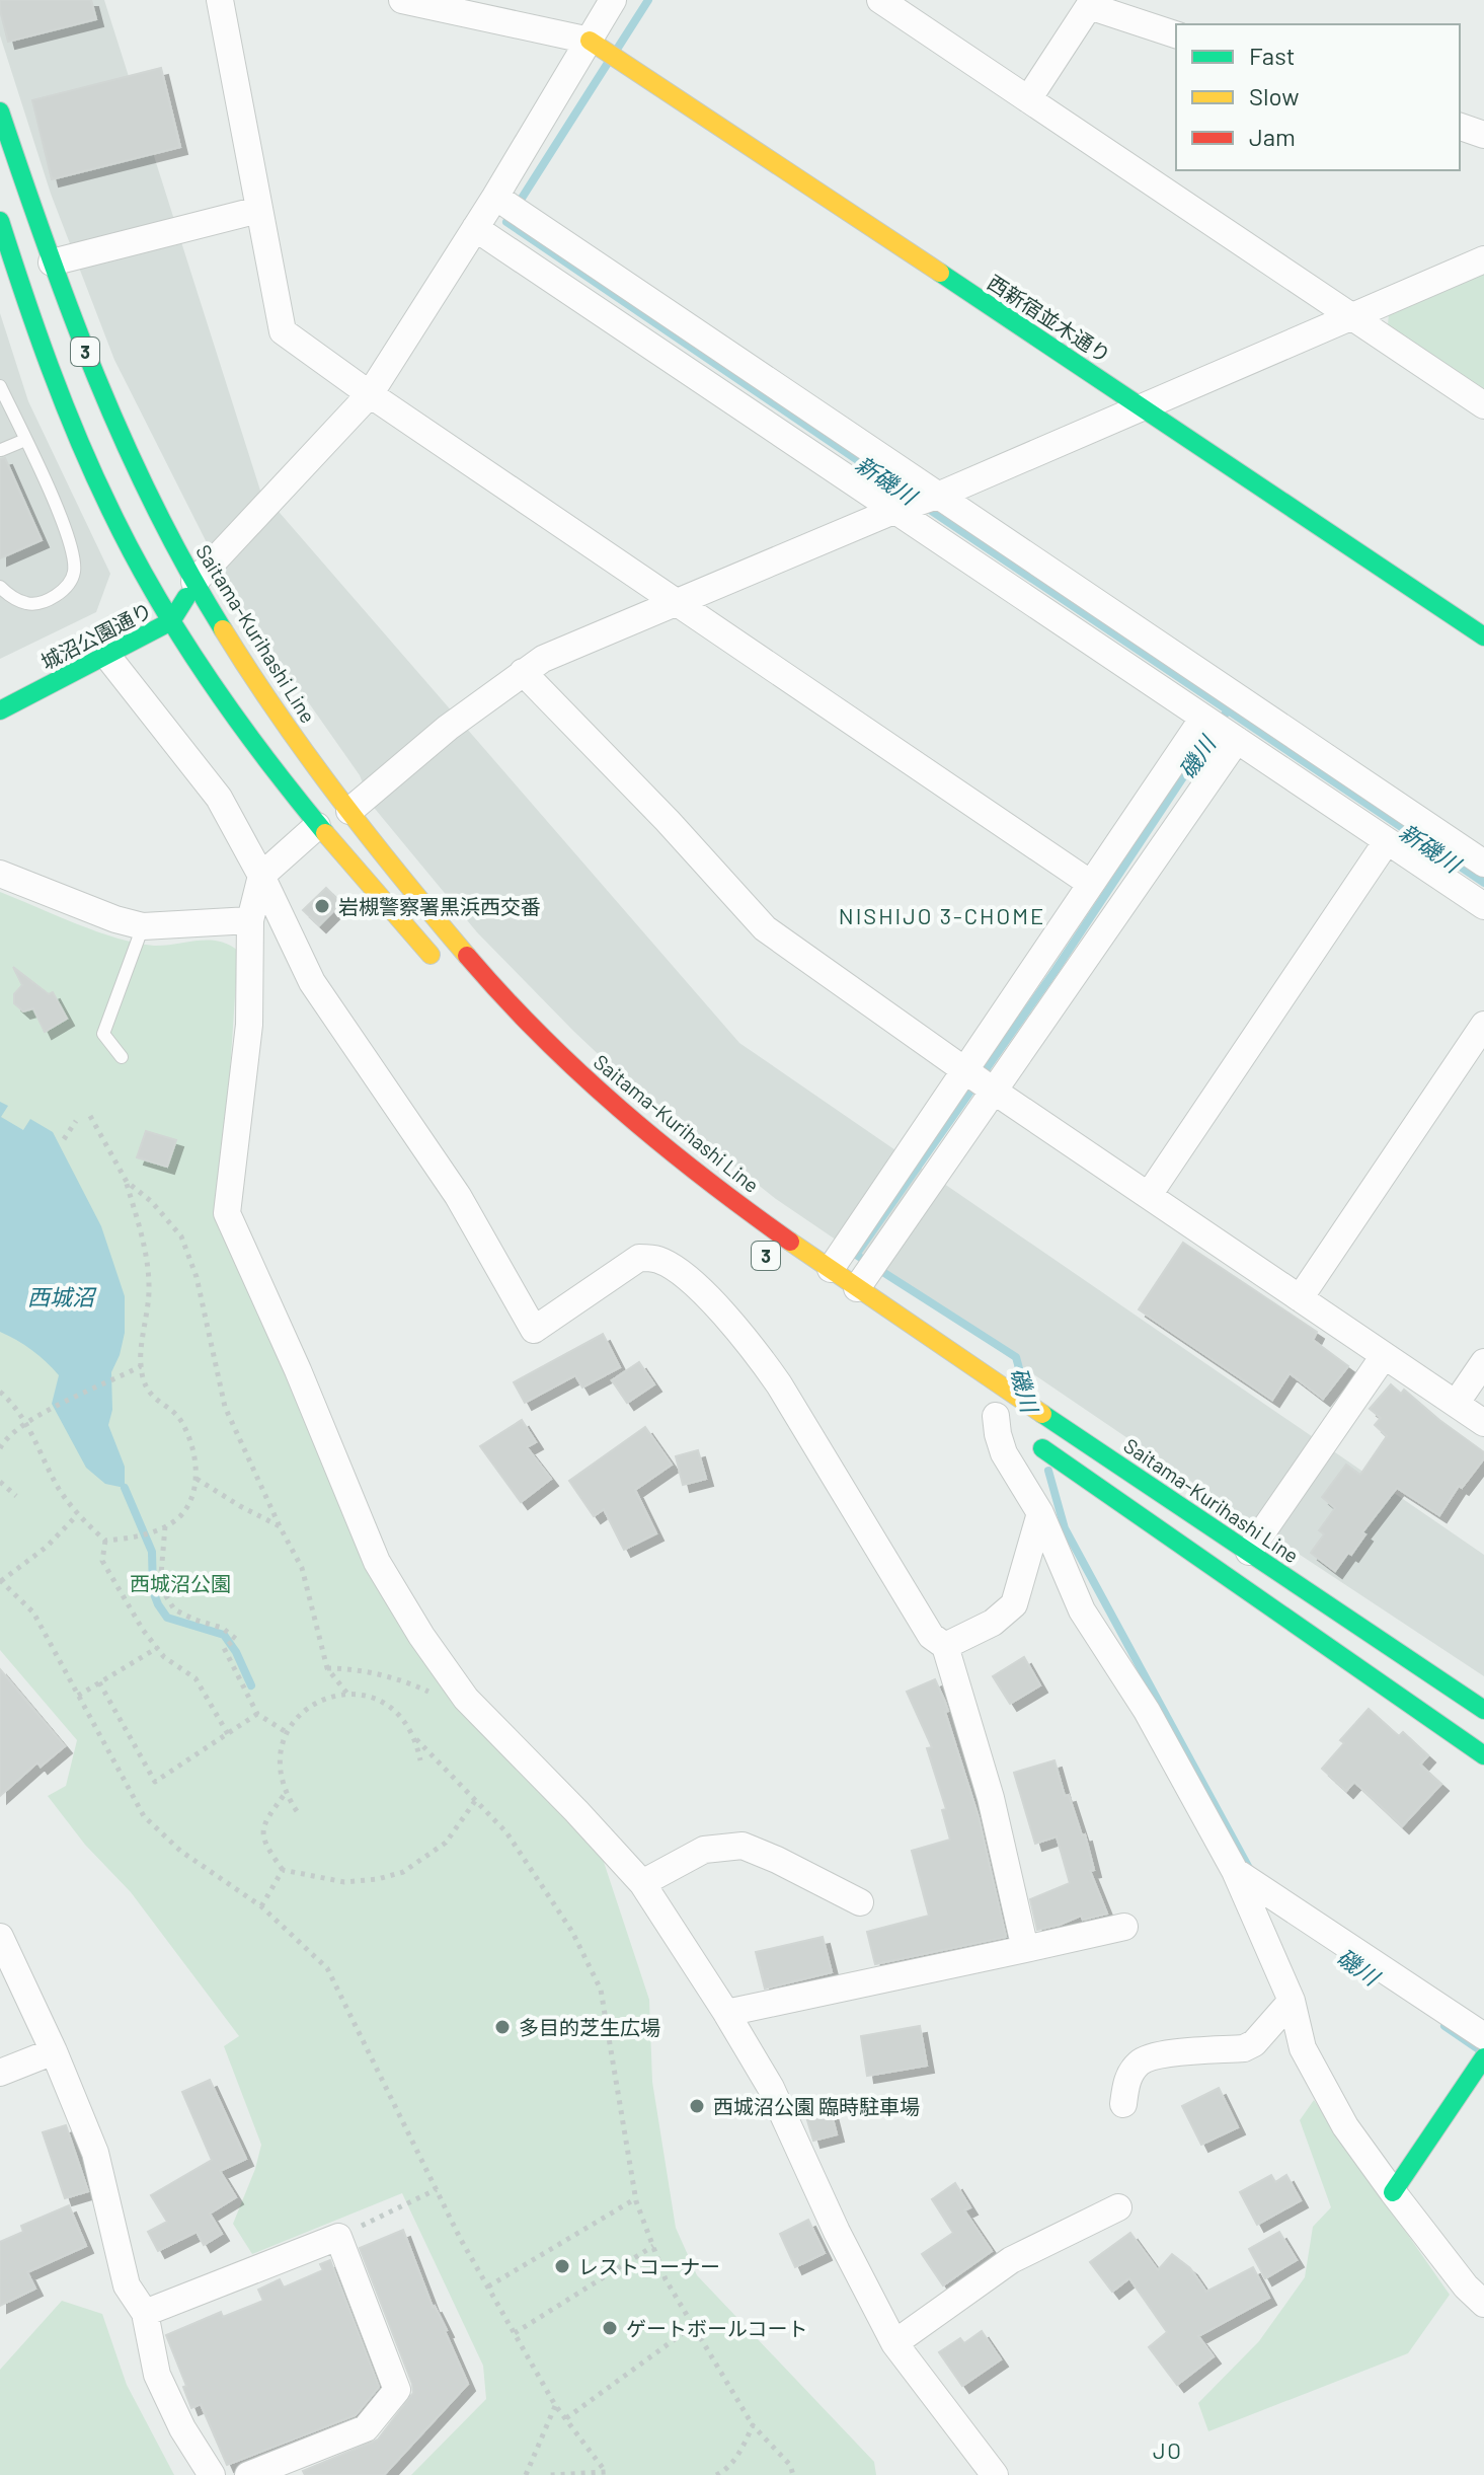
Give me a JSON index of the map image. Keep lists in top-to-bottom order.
{
  "streets": {
    "main road": [
      "西新宿並木通り",
      "3",
      "Saitama-Kurihashi Line",
      "城沼公園通り"
    ]
  },
  "crossings": [
    ["3", "城沼公園通り"],
    ["Saitama-Kurihashi Line", "城沼公園通り"]
  ],
  "districts": ["NISHIJO 3-CHOME", "JO"],
  "water": ["新磯川", "磯川", "西城沼"],
  "parks": ["西城沼公園"],
  "places": [
    "岩槻警察署黒浜西交番",
    "多目的芝生広場",
    "西城沼公園 臨時駐車場",
    "レストコーナー",
    "ゲートボールコート"
  ],
  "legend": ["Fast", "Slow", "Jam"]
}
